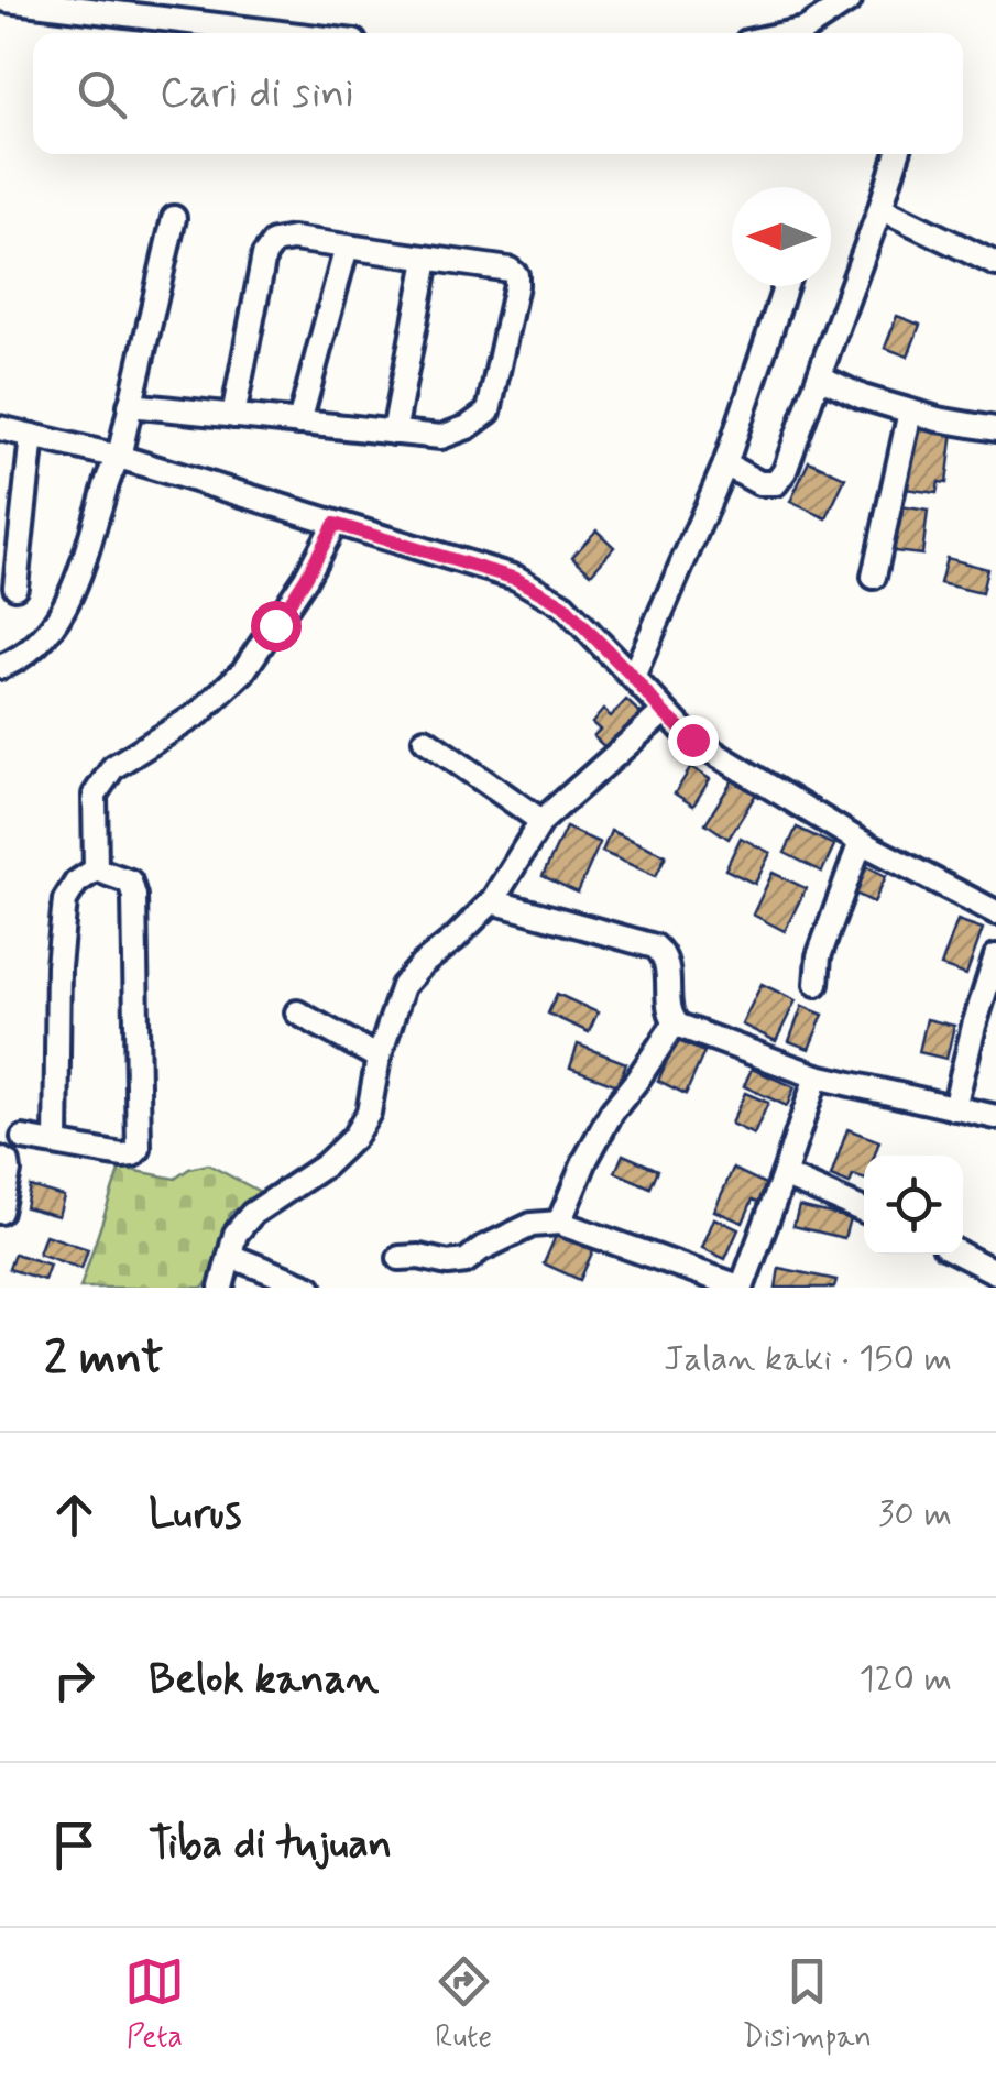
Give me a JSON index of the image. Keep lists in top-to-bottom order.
{
  "north": "left",
  "page": {
    "search": "Cari di sini",
    "heading": ["2 mnt", "Jalan kaki · 150 m"],
    "list": [
      ["Lurus", "30 m"],
      ["Belok kanan", "120 m"],
      "Tiba di tujuan"
    ],
    "nav": ["Peta", "Rute", "Disimpan"]
  }
}
